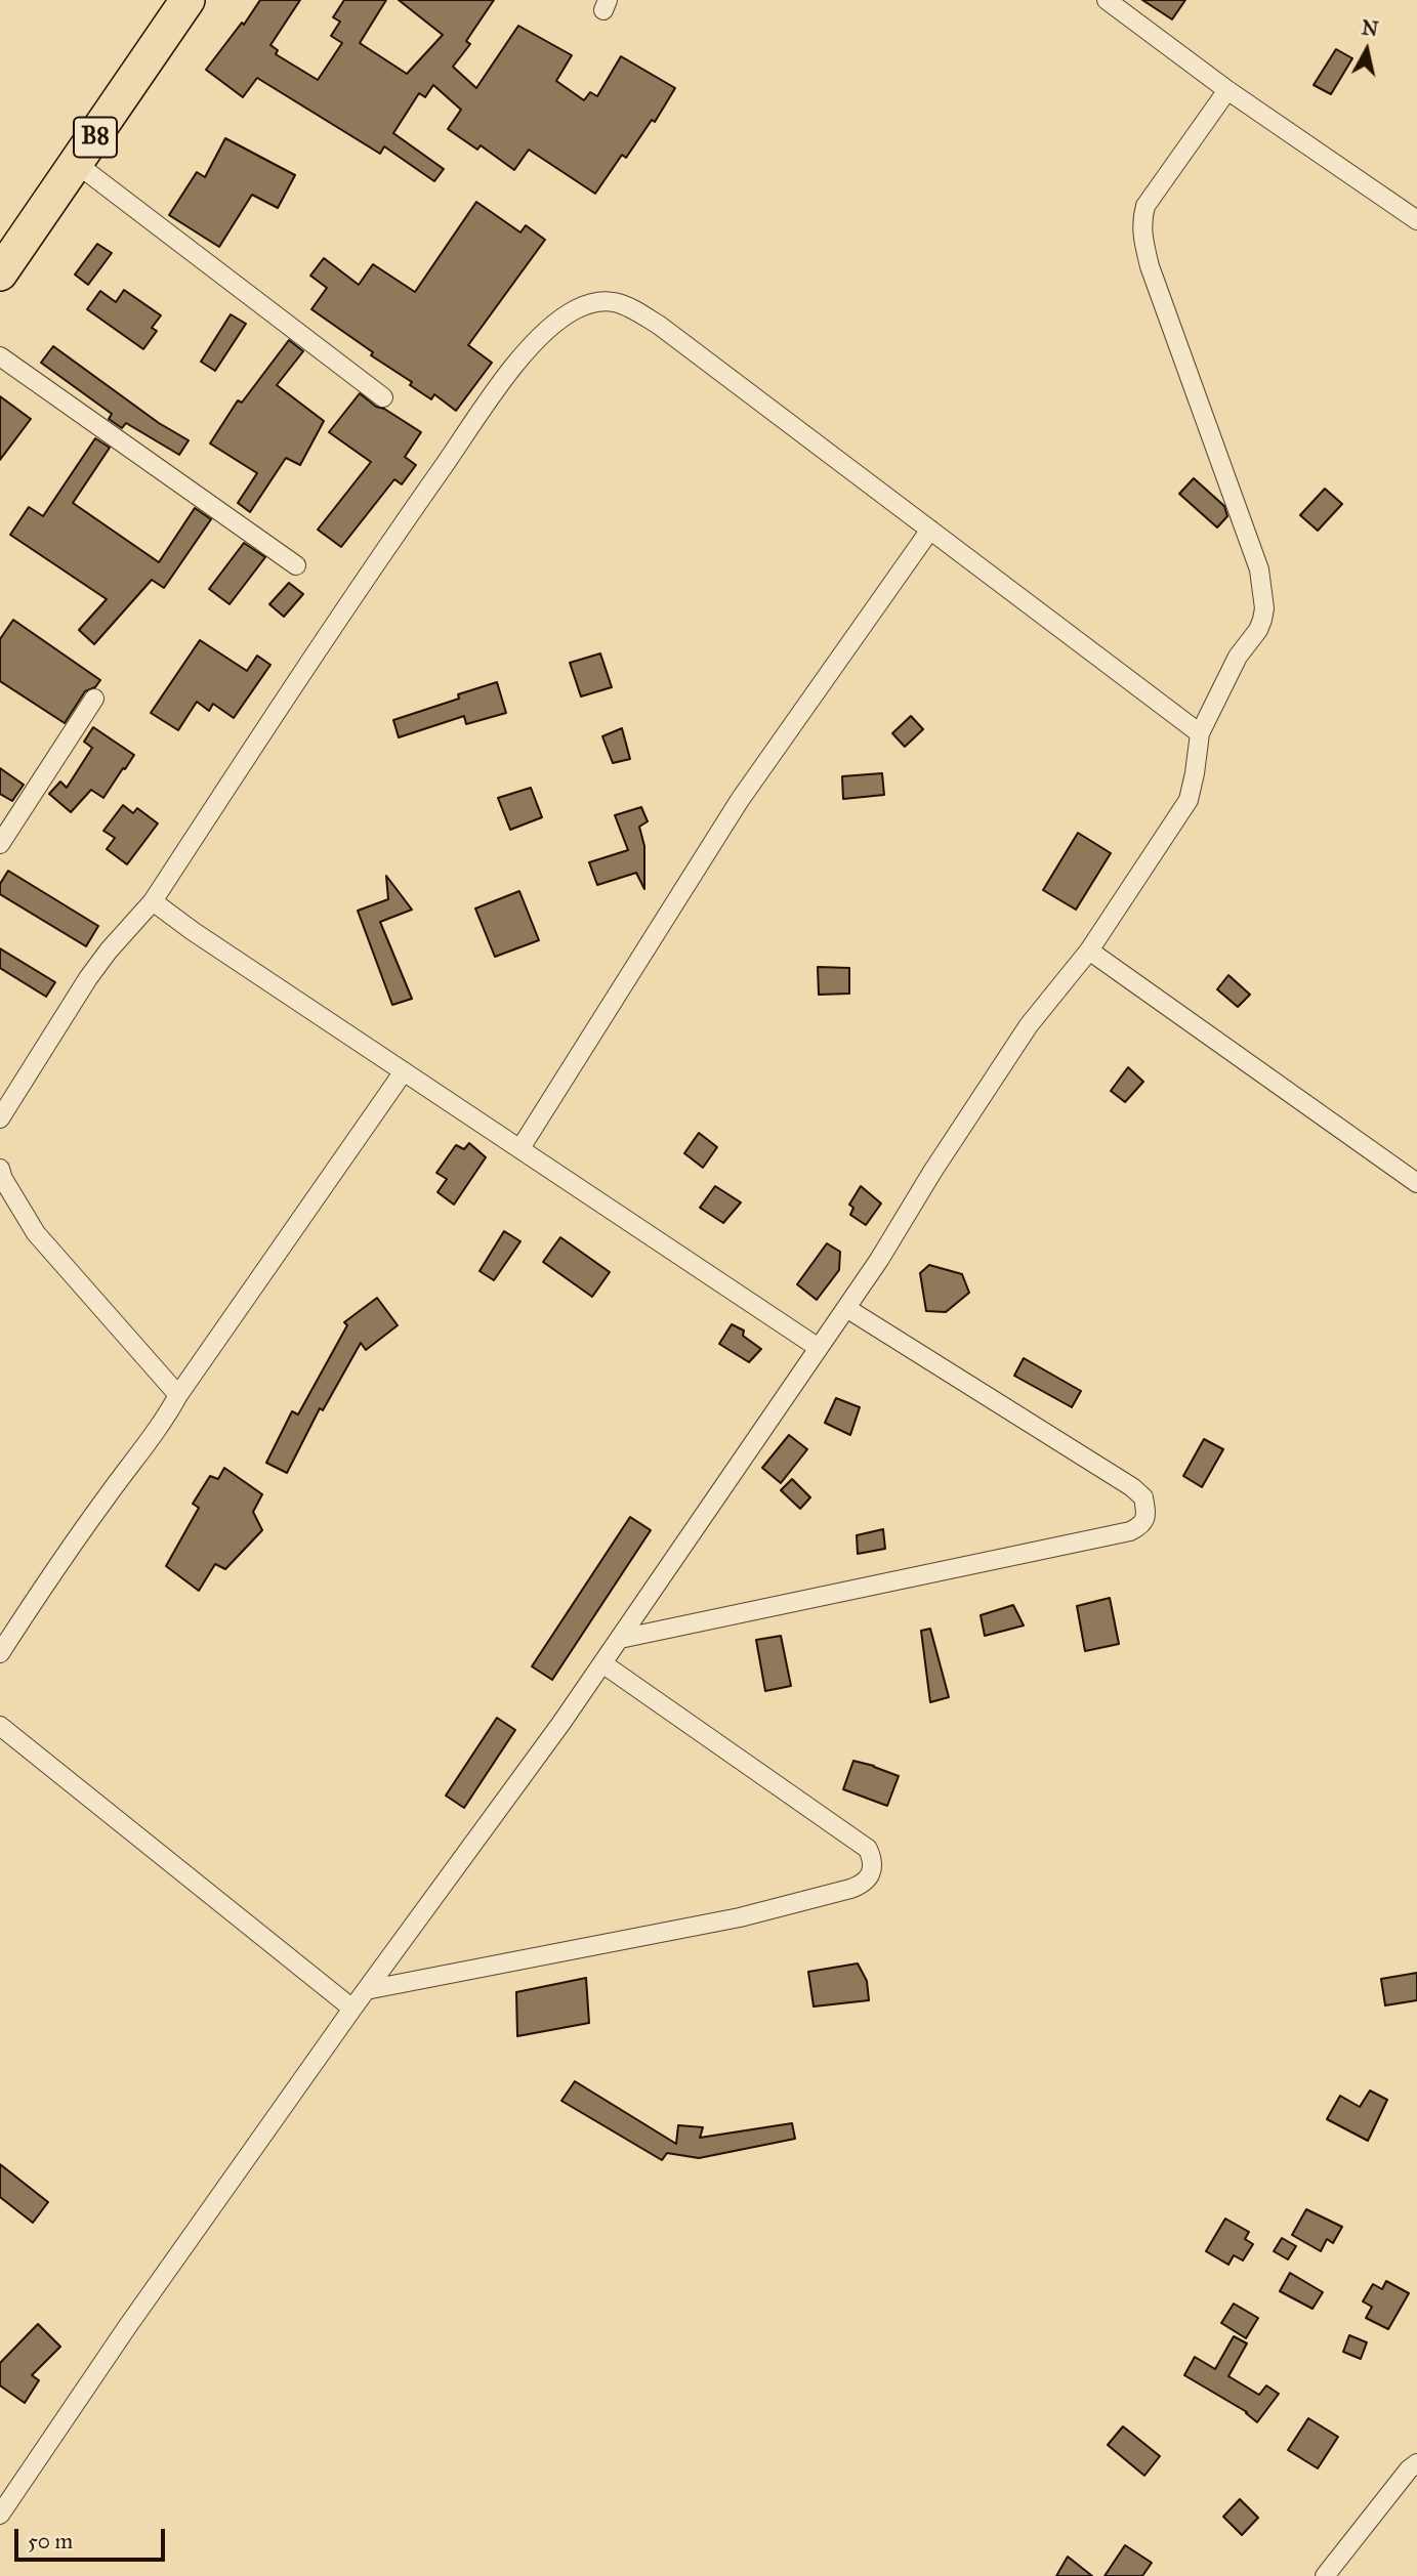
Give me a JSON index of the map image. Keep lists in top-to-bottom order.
{
  "streets": {
    "highway": ["B8"]
  },
  "scale_bar": "50 m",
  "north": "top"
}
